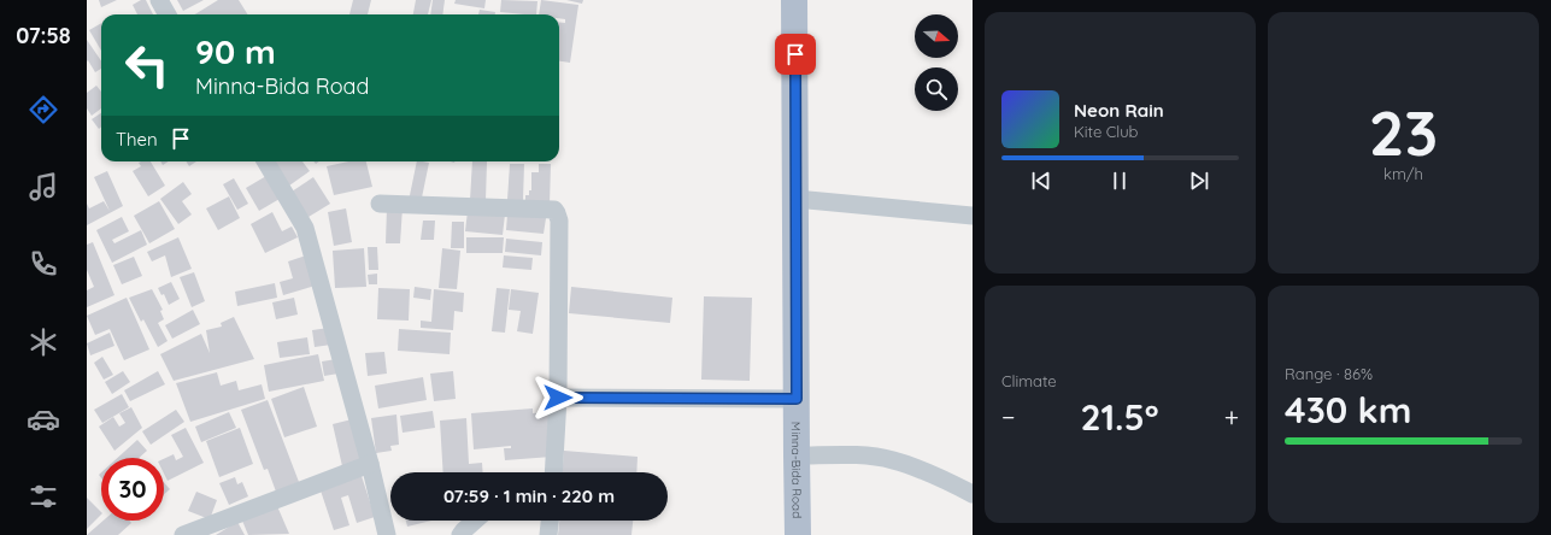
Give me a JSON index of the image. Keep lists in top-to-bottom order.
{
  "streets": {
    "main road": ["Minna-Bida Road"]
  },
  "north": "right",
  "page": {
    "tabs": "07:58",
    "tile": [
      ["23", "km/h"],
      "Climate",
      ["Range · 86%", "430 km"]
    ],
    "turn": ["90 m", "Minna-Bida Road"],
    "song": ["Neon Rain", "Kite Club"],
    "then": "Then",
    "heat": ["−", "21.5°", "+"],
    "limit": "30",
    "trip": "07:59 · 1 min · 220 m"
  }
}
